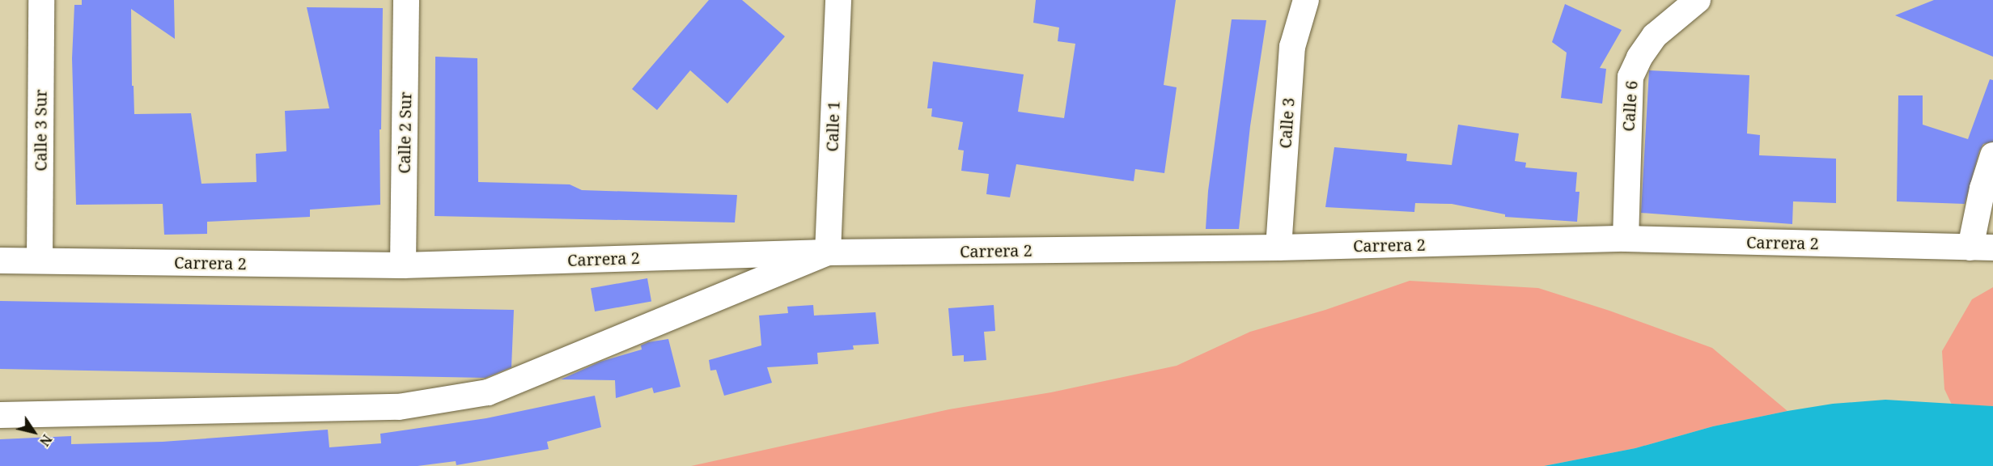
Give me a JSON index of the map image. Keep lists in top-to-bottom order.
{
  "streets": {
    "street": [
      "Calle 6",
      "Calle 3",
      "Calle 1",
      "Calle 3 Sur",
      "Calle 2 Sur",
      "Carrera 2"
    ]
  },
  "crossings": [
    ["Calle 6", "Carrera 2"],
    ["Calle 3", "Carrera 2"],
    ["Calle 1", "Carrera 2"],
    ["Calle 3 Sur", "Carrera 2"],
    ["Calle 2 Sur", "Carrera 2"]
  ],
  "north": "bottom right"
}
